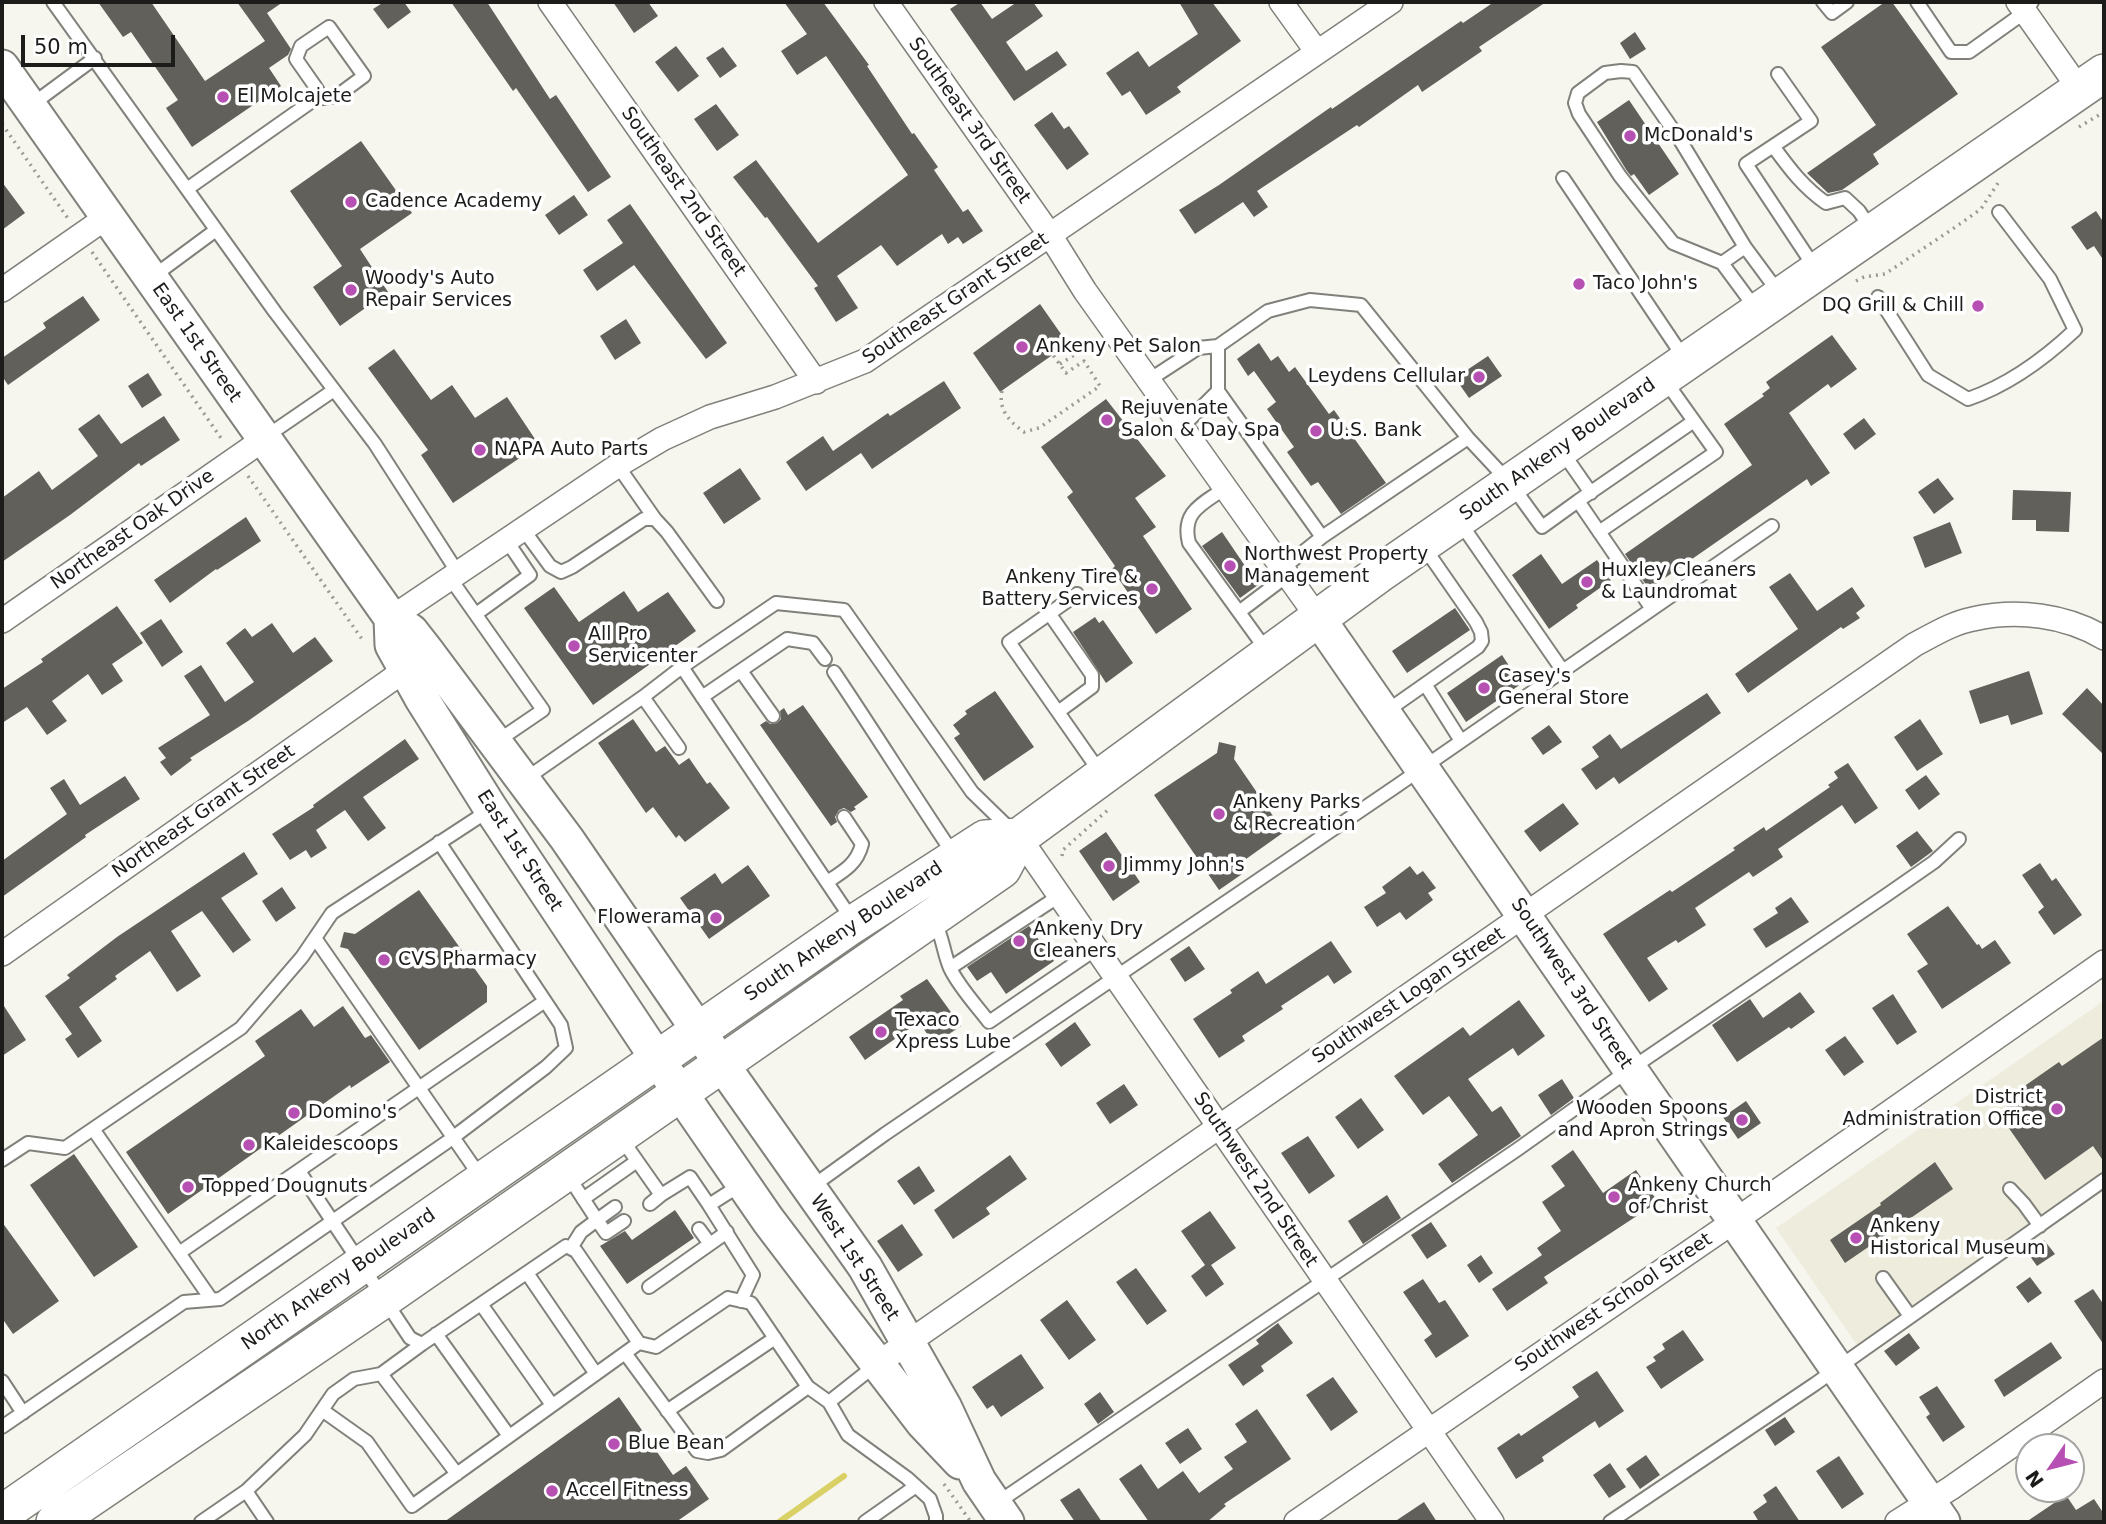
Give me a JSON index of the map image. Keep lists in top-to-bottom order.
{
  "streets": {
    "main road": [
      "East 1st Street",
      "South Ankeny Boulevard",
      "Southwest 3rd Street",
      "West 1st Street",
      "North Ankeny Boulevard"
    ],
    "street": [
      "Southeast 3rd Street",
      "Southeast 2nd Street",
      "Southeast Grant Street",
      "Northeast Oak Drive",
      "Northeast Grant Street",
      "Southwest Logan Street",
      "Southwest 2nd Street",
      "Southwest School Street"
    ]
  },
  "crossings": [
    ["Southeast 3rd Street", "Southeast Grant Street"],
    ["Southeast 3rd Street", "South Ankeny Boulevard"],
    ["Southeast 3rd Street", "Southwest 3rd Street"],
    ["Southeast 2nd Street", "Southeast Grant Street"],
    ["Southeast Grant Street", "East 1st Street"],
    ["East 1st Street", "South Ankeny Boulevard"],
    ["East 1st Street", "Northeast Oak Drive"],
    ["East 1st Street", "Northeast Grant Street"],
    ["East 1st Street", "West 1st Street"],
    ["East 1st Street", "North Ankeny Boulevard"],
    ["South Ankeny Boulevard", "Southwest 3rd Street"],
    ["South Ankeny Boulevard", "Southwest 2nd Street"],
    ["South Ankeny Boulevard", "West 1st Street"],
    ["South Ankeny Boulevard", "North Ankeny Boulevard"],
    ["Southwest 3rd Street", "Southwest Logan Street"],
    ["Southwest 3rd Street", "Southwest School Street"],
    ["Southwest Logan Street", "Southwest 2nd Street"],
    ["Southwest Logan Street", "West 1st Street"],
    ["Southwest 2nd Street", "Southwest School Street"],
    ["West 1st Street", "North Ankeny Boulevard"]
  ],
  "places": [
    "El Molcajete",
    "McDonald's",
    "Cadence Academy",
    "Taco John's",
    "Woody's Auto Repair Services",
    "DQ Grill & Chill",
    "Ankeny Pet Salon",
    "Leydens Cellular",
    "Rejuvenate Salon & Day Spa",
    "U.S. Bank",
    "NAPA Auto Parts",
    "Northwest Property Management",
    "Huxley Cleaners & Laundromat",
    "Ankeny Tire & Battery Services",
    "All Pro Servicenter",
    "Casey's General Store",
    "Ankeny Parks & Recreation",
    "Jimmy John's",
    "Flowerama",
    "Ankeny Dry Cleaners",
    "CVS Pharmacy",
    "Texaco Xpress Lube",
    "District Administration Office",
    "Domino's",
    "Wooden Spoons and Apron Strings",
    "Kaleidescoops",
    "Topped Dougnuts",
    "Ankeny Church of Christ",
    "Ankeny Historical Museum",
    "Blue Bean",
    "Accel Fitness"
  ],
  "scale_bar": "50 m",
  "north": "bottom left"
}
